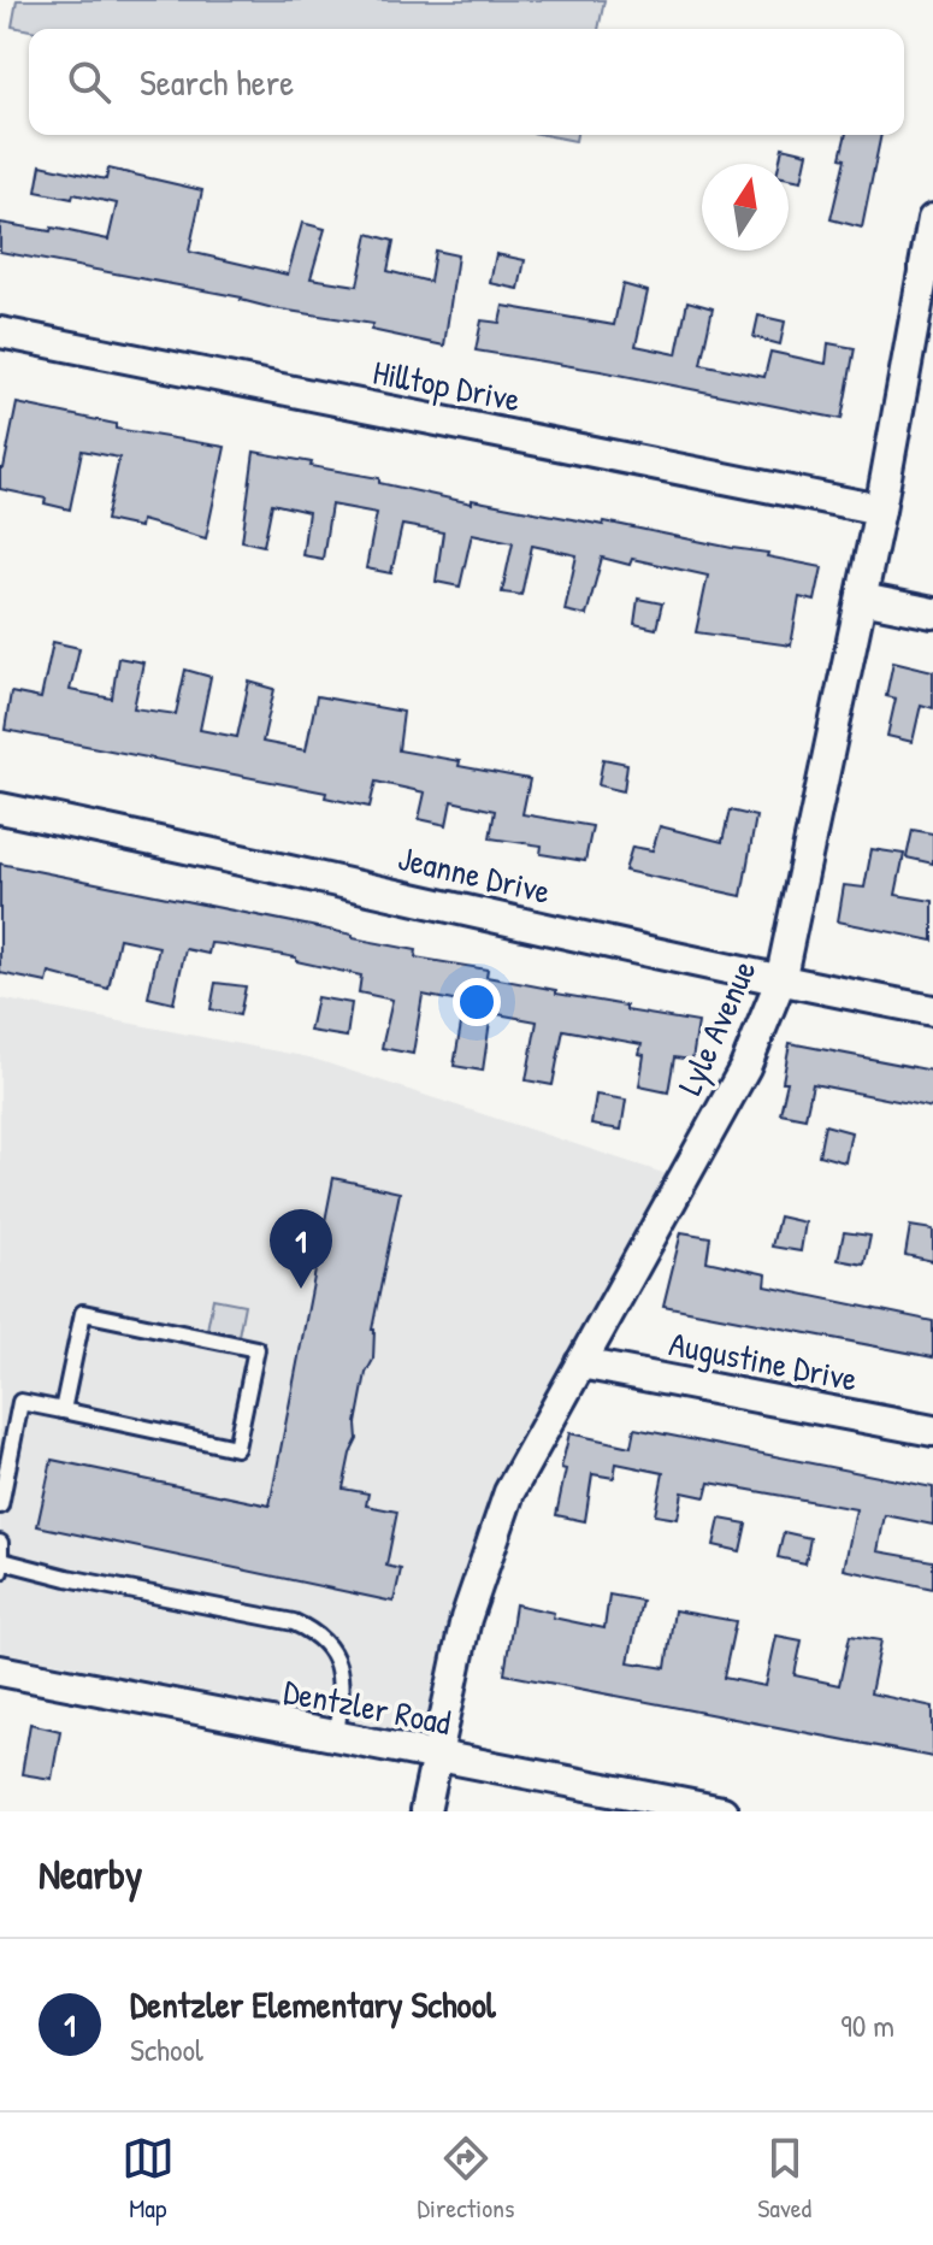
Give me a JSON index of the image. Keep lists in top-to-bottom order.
{
  "streets": {
    "street": [
      "Hilltop Drive",
      "Jeanne Drive",
      "Lyle Avenue",
      "Augustine Drive",
      "Dentzler Road"
    ]
  },
  "crossings": [
    ["Hilltop Drive", "Lyle Avenue"],
    ["Jeanne Drive", "Lyle Avenue"],
    ["Lyle Avenue", "Augustine Drive"],
    ["Lyle Avenue", "Dentzler Road"]
  ],
  "north": "top",
  "page": {
    "search": "Search here",
    "pins": "1",
    "heading": "Nearby",
    "list": [
      {
        "mark": "1",
        "name": "Dentzler Elementary School",
        "note": "School",
        "value": "90 m"
      }
    ],
    "nav": ["Map", "Directions", "Saved"]
  }
}
